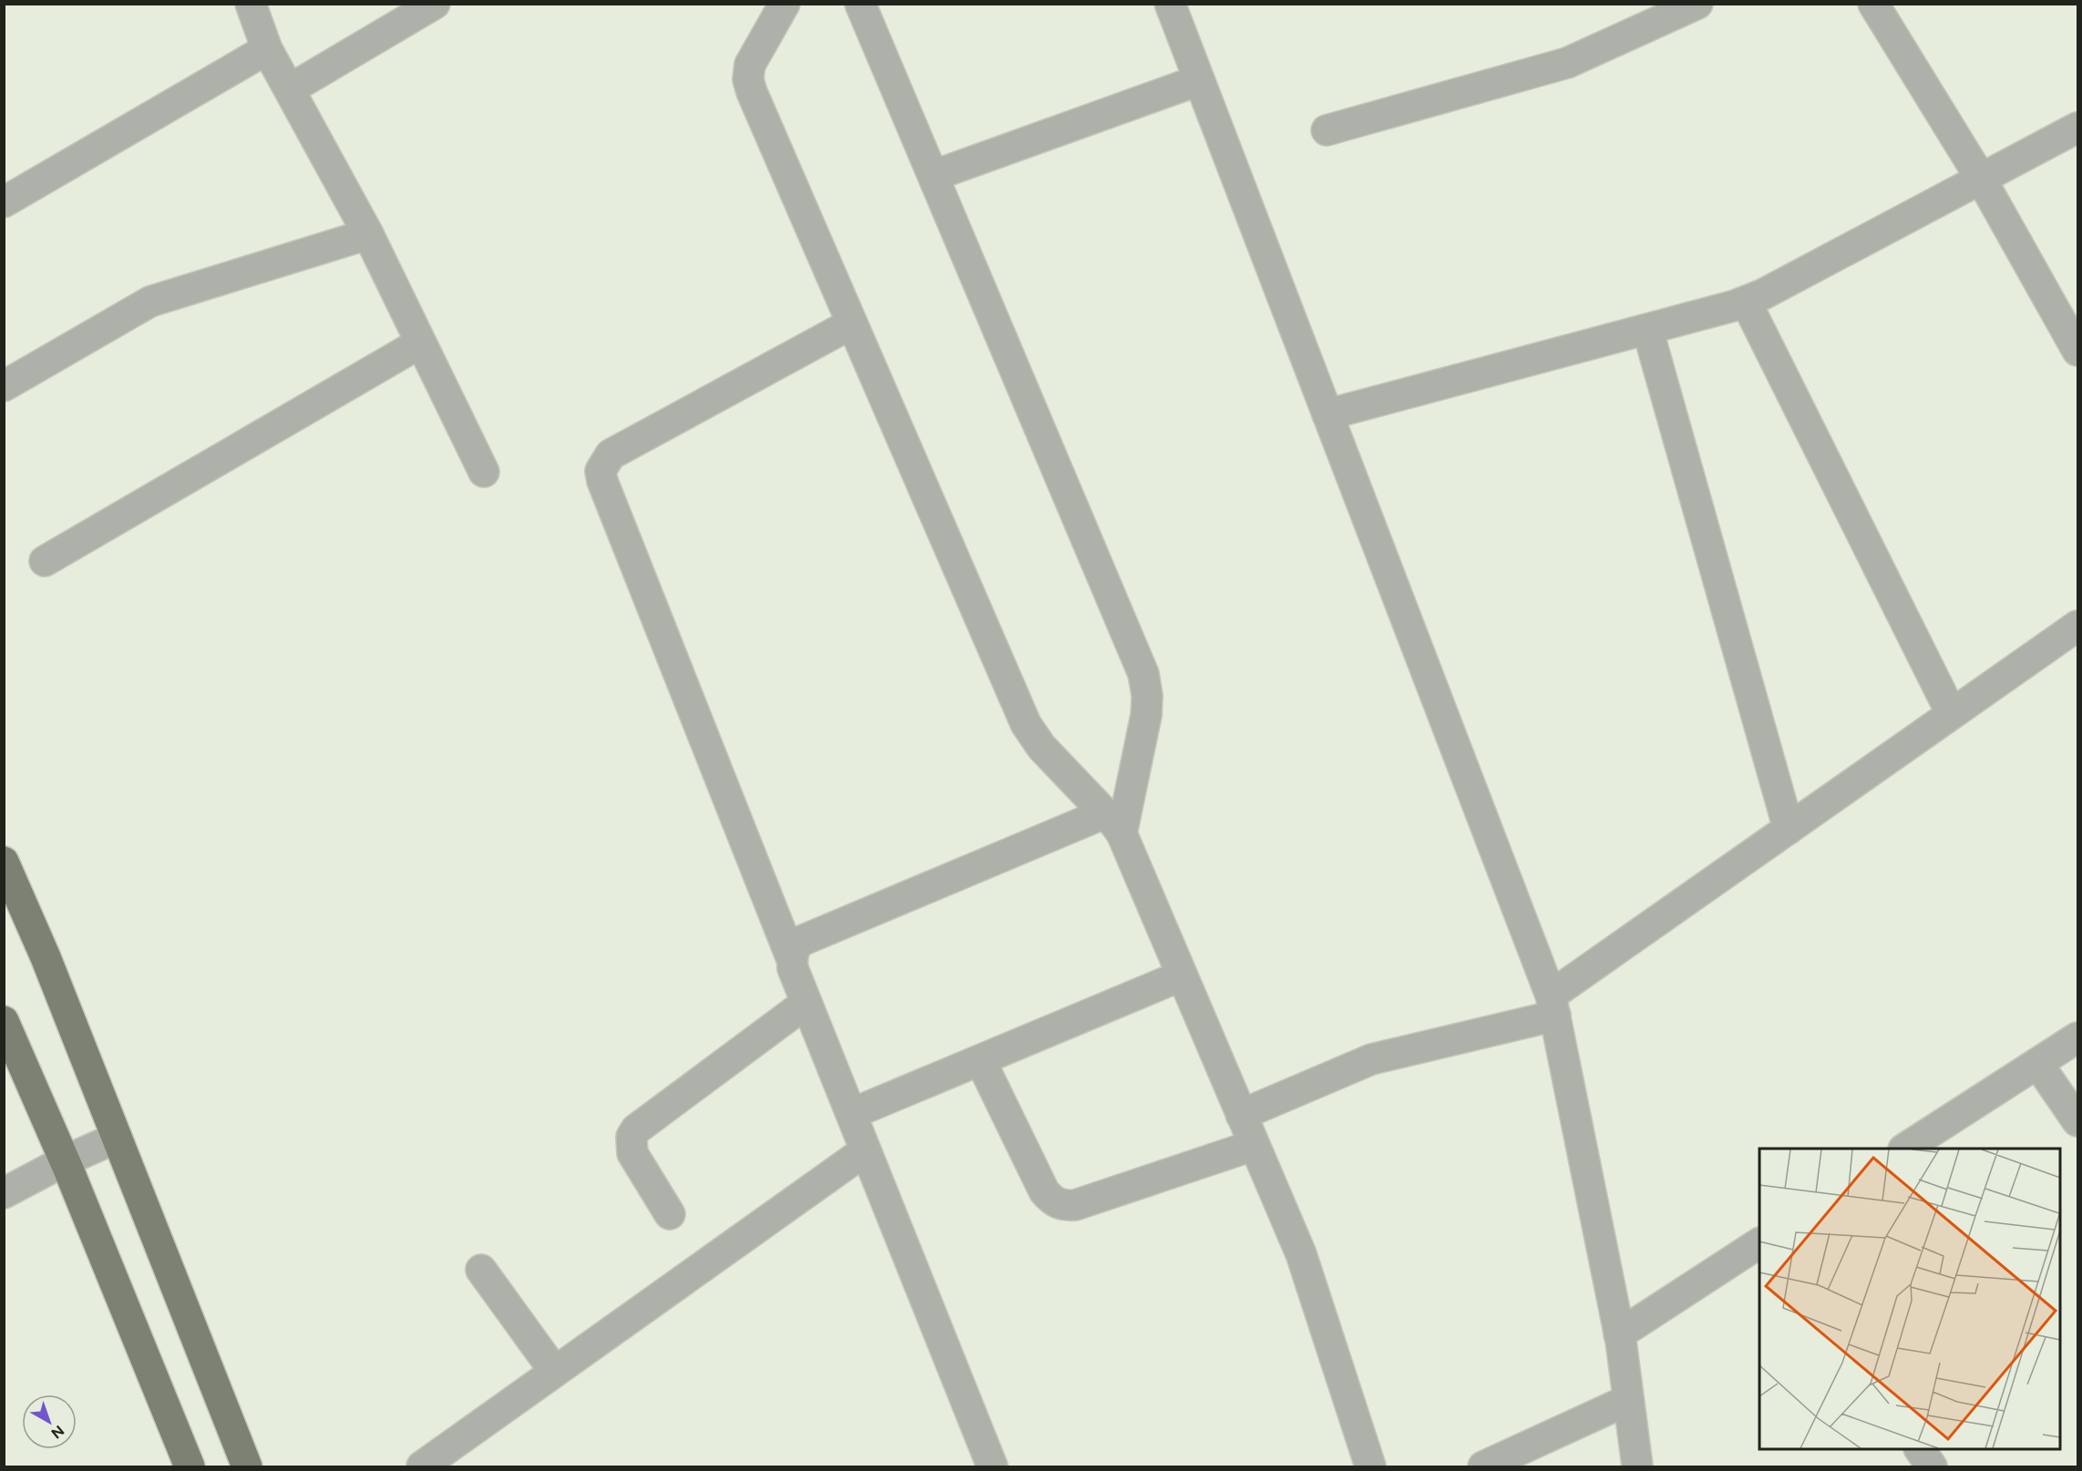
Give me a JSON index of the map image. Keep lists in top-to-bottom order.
{
  "north": "bottom right"
}
